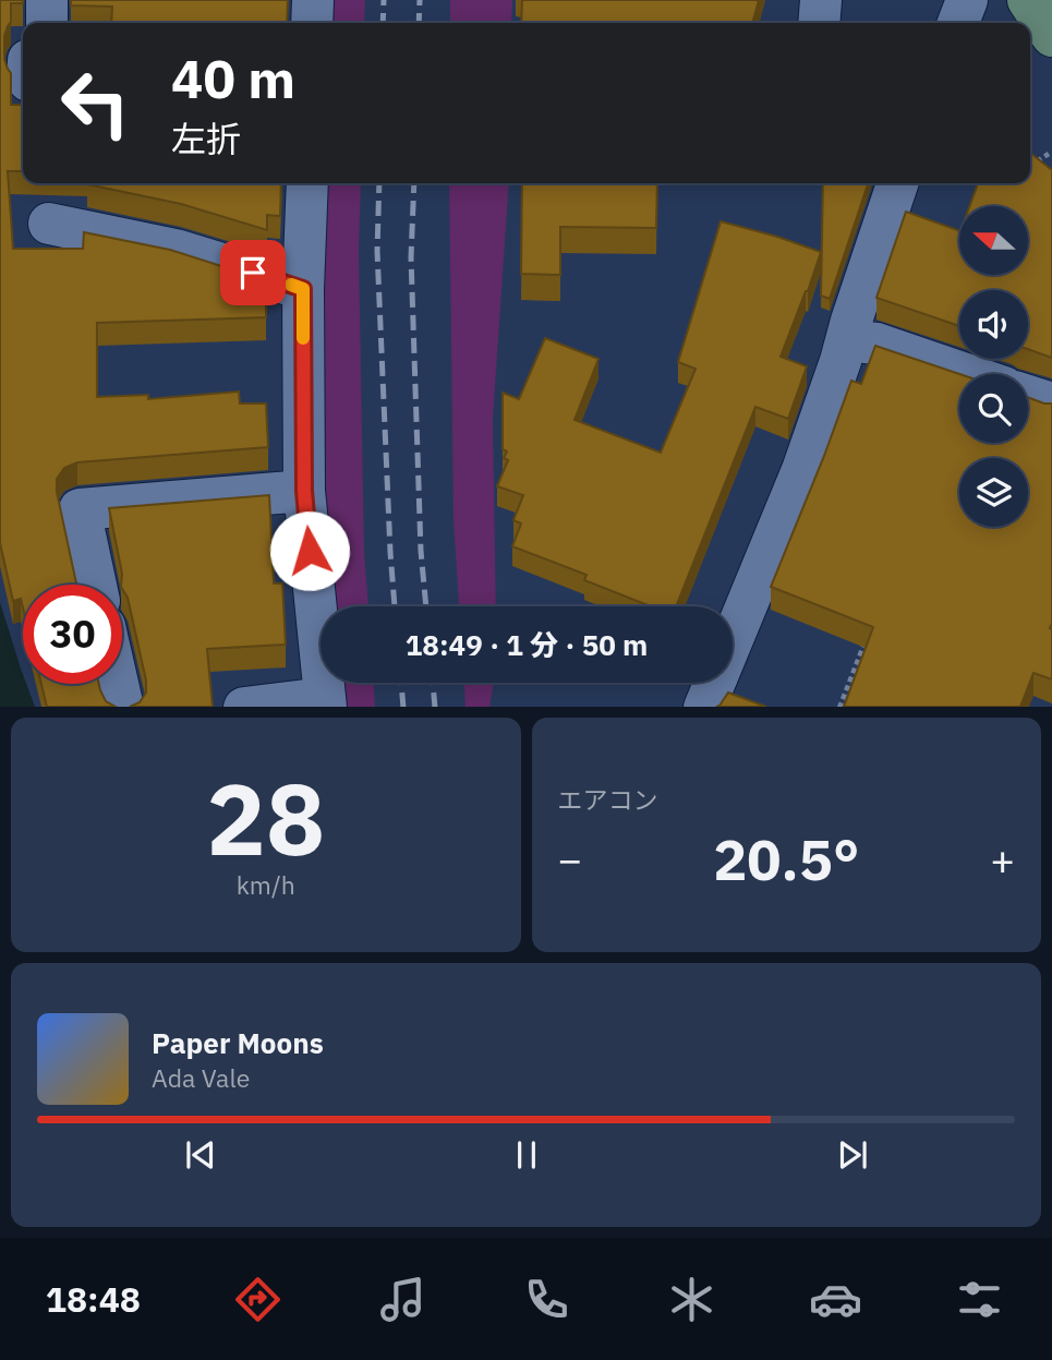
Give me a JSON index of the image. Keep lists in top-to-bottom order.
{
  "north": "left",
  "page": {
    "turn": ["40 m", "左折"],
    "limit": "30",
    "trip": "18:49 · 1 分 · 50 m",
    "tile": [
      ["28", "km/h"],
      "エアコン"
    ],
    "heat": ["−", "20.5°", "+"],
    "song": ["Paper Moons", "Ada Vale"],
    "tabs": "18:48"
  }
}
